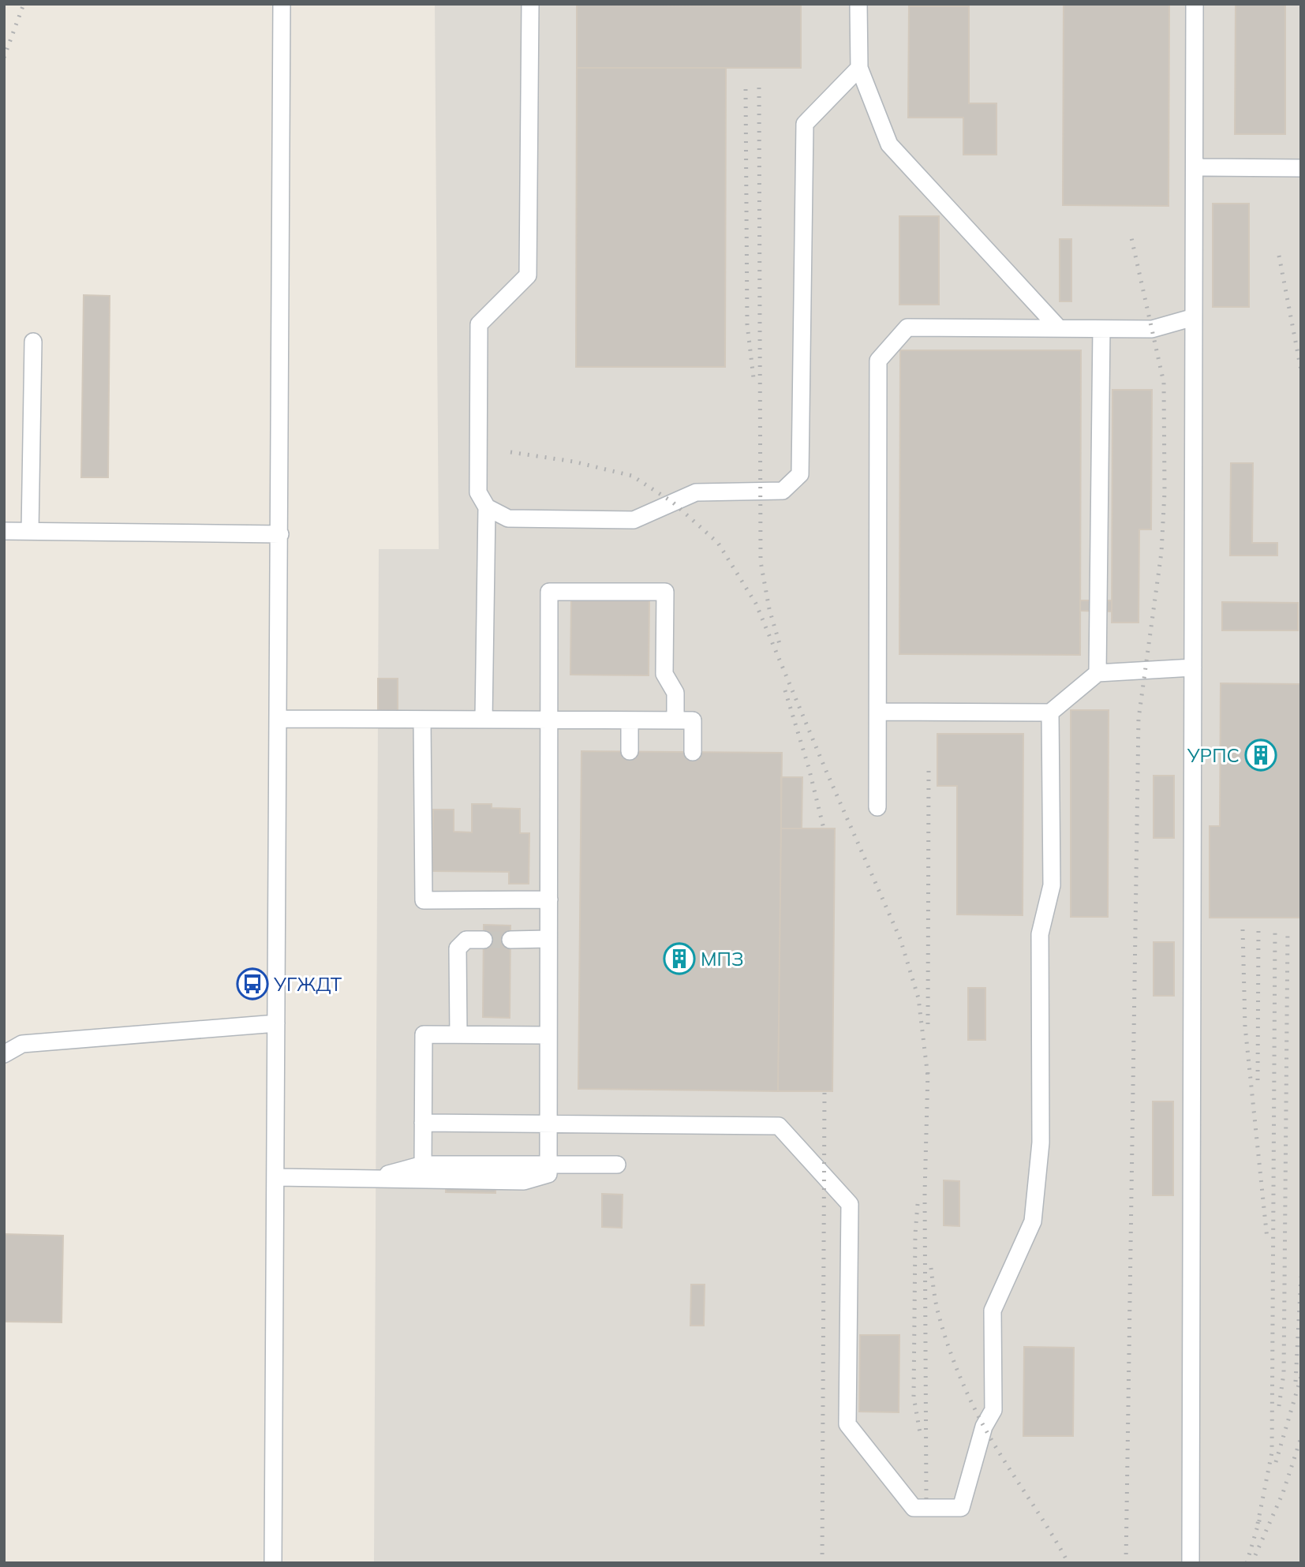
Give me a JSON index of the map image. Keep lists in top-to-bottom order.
{
  "places": {
    "building": ["УРПС", "МПЗ"],
    "bus stop": ["УГЖДТ"]
  }
}
